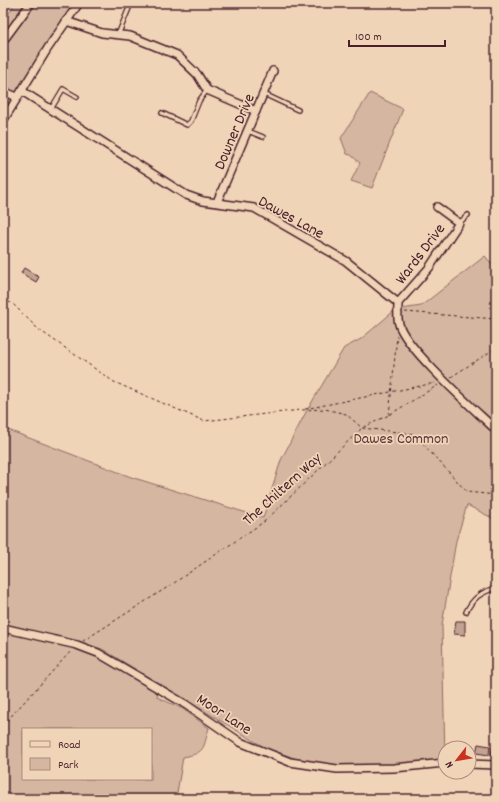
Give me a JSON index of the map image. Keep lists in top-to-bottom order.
{
  "streets": {
    "street": [
      "Downer Drive",
      "Dawes Lane",
      "Wards Drive",
      "Moor Lane"
    ],
    "path": ["The Chiltern Way"]
  },
  "crossings": [
    ["Downer Drive", "Dawes Lane"],
    ["Dawes Lane", "Wards Drive"]
  ],
  "parks": ["Dawes Common"],
  "legend": ["Road", "Park"],
  "scale_bar": "100 m",
  "north": "bottom left"
}
